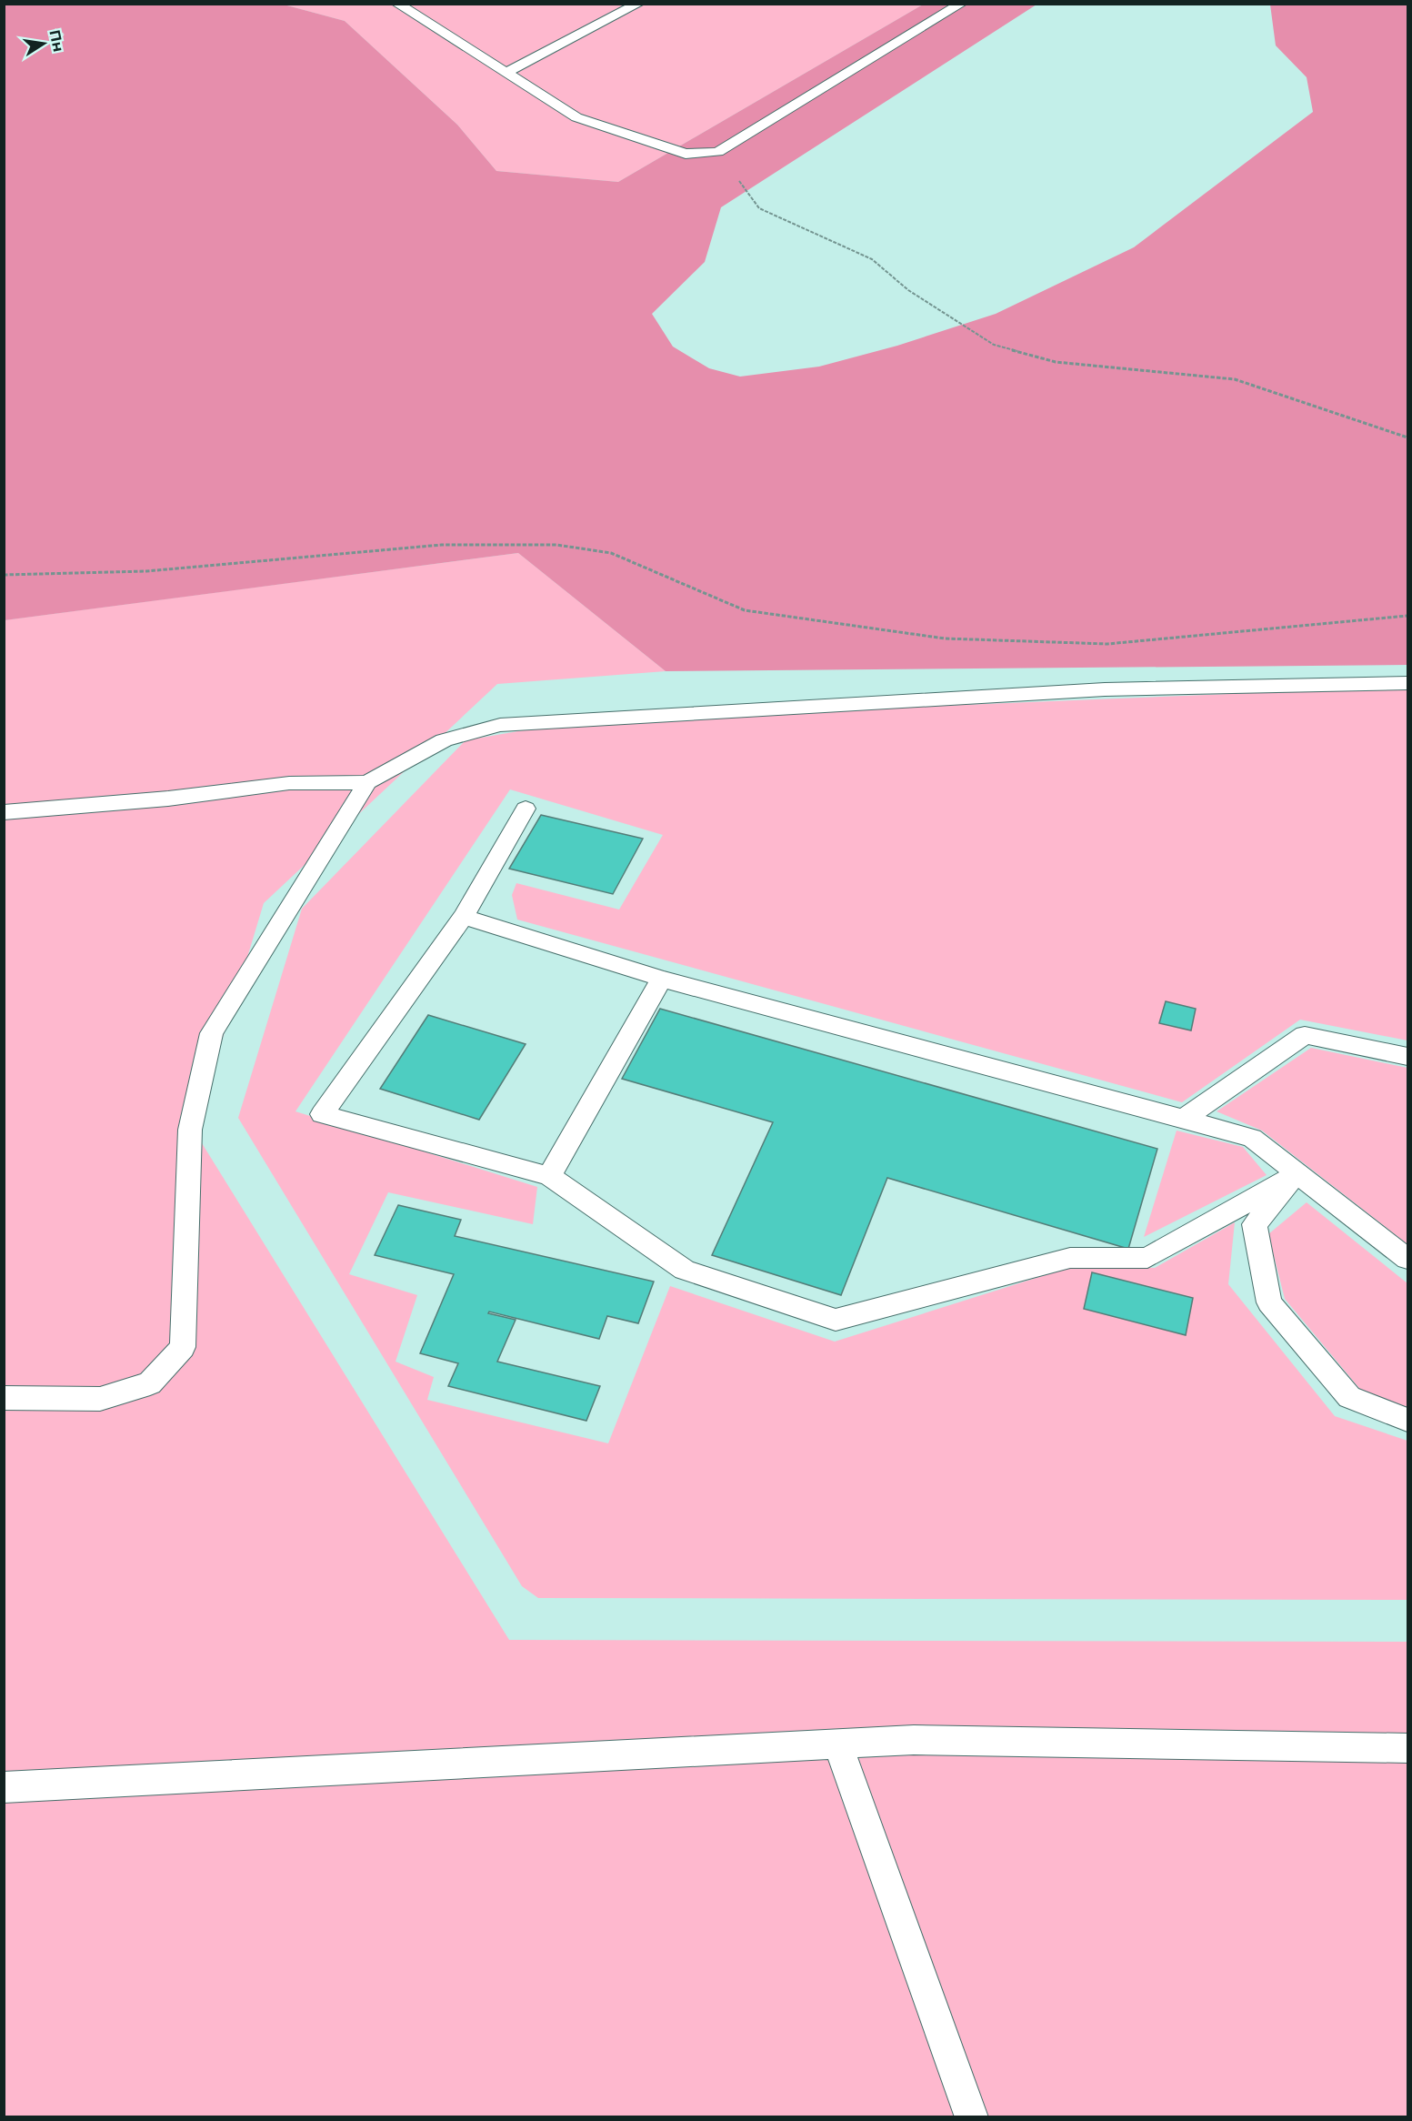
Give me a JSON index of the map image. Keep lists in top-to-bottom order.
{
  "north": "right"
}
